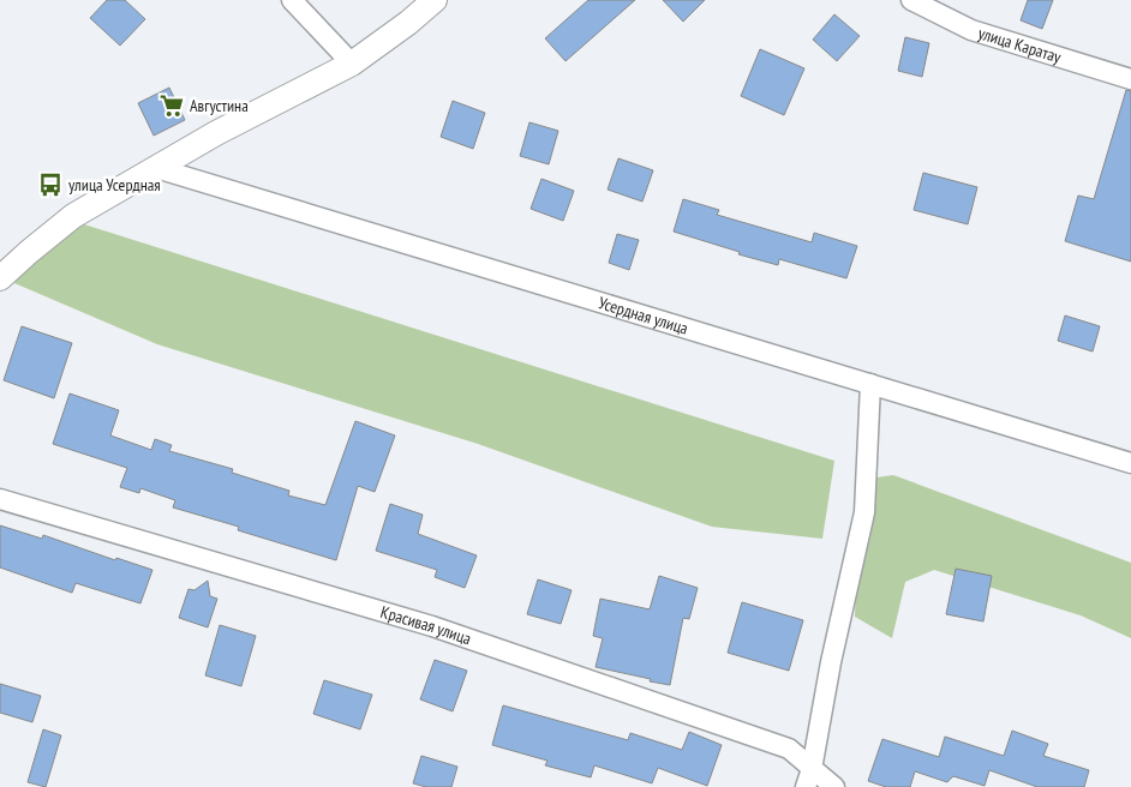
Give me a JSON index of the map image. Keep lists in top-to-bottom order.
{
  "streets": {
    "street": ["улица Каратау", "Усердная улица", "Красивая улица"]
  },
  "places": {
    "supermarket": ["Августина"],
    "bus stop": ["улица Усердная"]
  }
}
